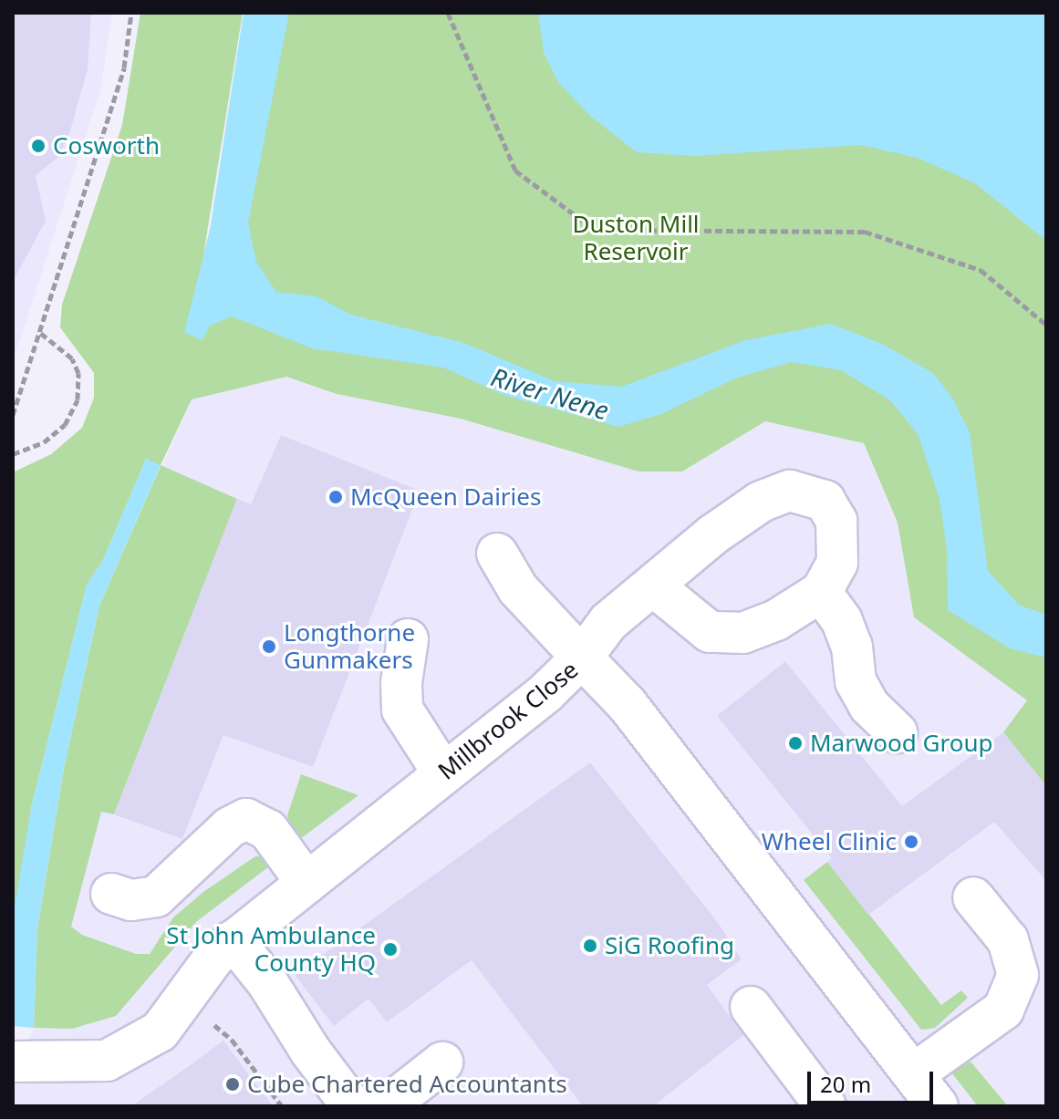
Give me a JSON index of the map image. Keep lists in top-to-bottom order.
{
  "streets": {
    "street": ["Millbrook Close"]
  },
  "water": ["River Nene"],
  "parks": ["Duston Mill Reservoir"],
  "places": [
    "Cosworth",
    "McQueen Dairies",
    "Longthorne Gunmakers",
    "Marwood Group",
    "Wheel Clinic",
    "SiG Roofing",
    "St John Ambulance County HQ",
    "Cube Chartered Accountants"
  ],
  "scale_bar": "20 m"
}
